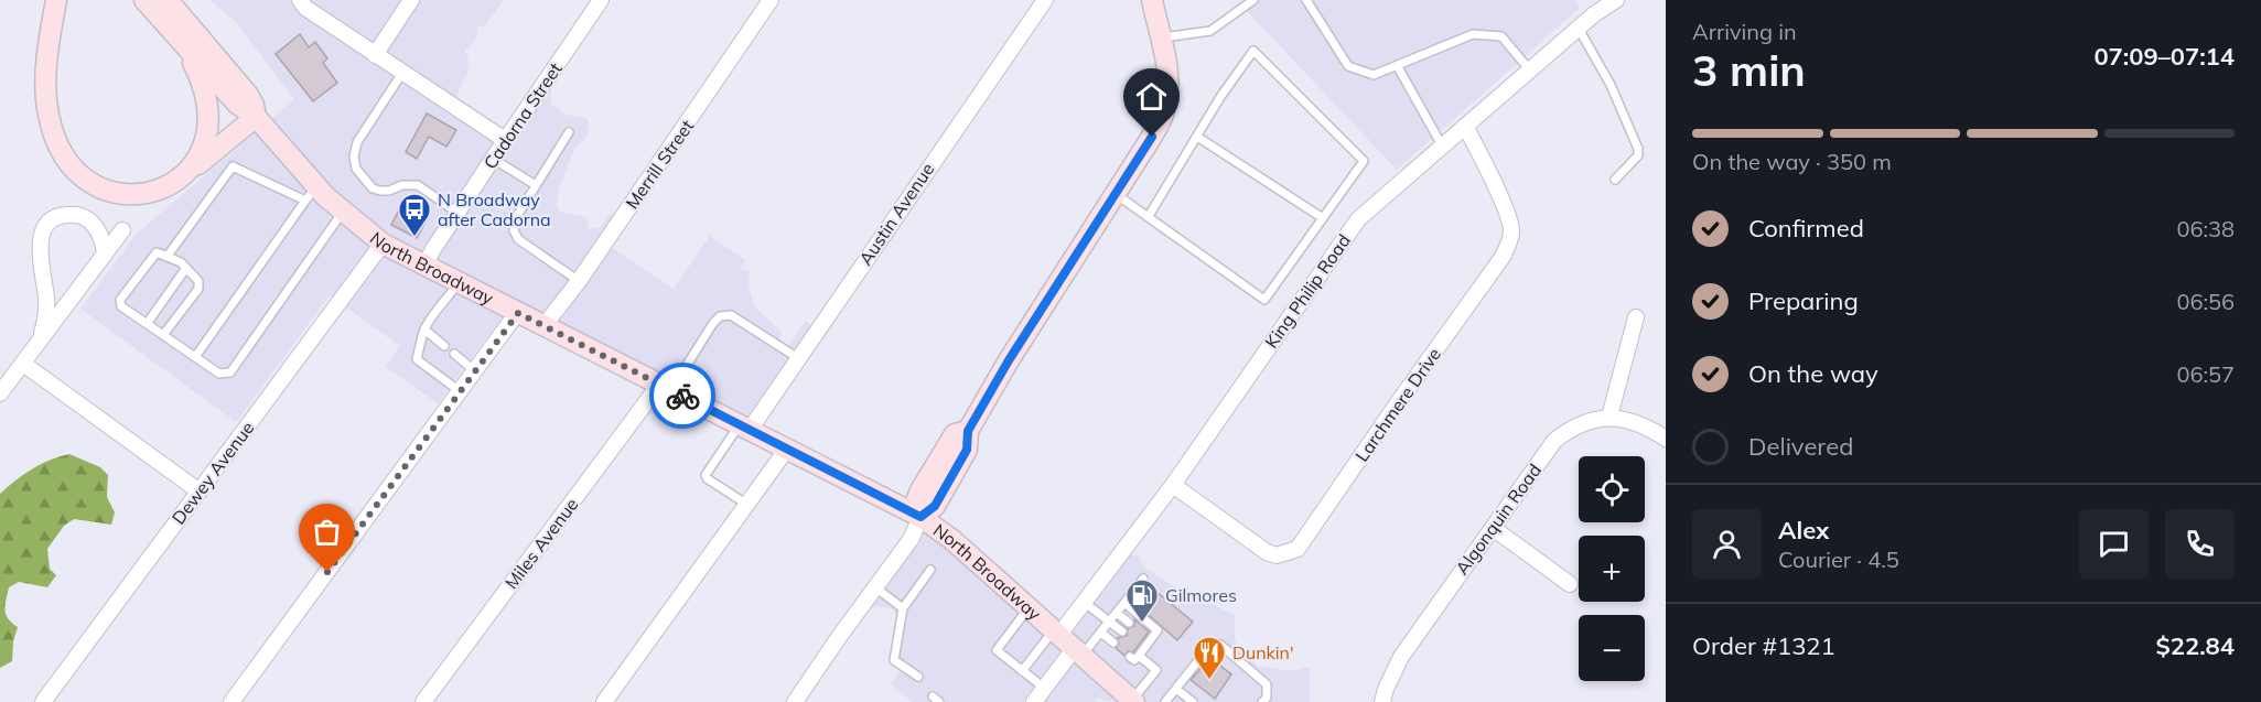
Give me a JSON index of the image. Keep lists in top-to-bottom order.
{
  "streets": {
    "main road": ["North Broadway"],
    "street": [
      "Cadorna Street",
      "Merrill Street",
      "Austin Avenue",
      "King Philip Road",
      "Larchmere Drive",
      "Dewey Avenue",
      "Algonquin Road",
      "Miles Avenue"
    ]
  },
  "crossings": [
    ["Cadorna Street", "North Broadway"],
    ["Merrill Street", "North Broadway"],
    ["Austin Avenue", "North Broadway"],
    ["North Broadway", "King Philip Road"],
    ["North Broadway", "Dewey Avenue"],
    ["North Broadway", "Miles Avenue"],
    ["King Philip Road", "Larchmere Drive"]
  ],
  "places": {
    "bus stop": ["N Broadway after Cadorna"],
    "fuel station": ["Gilmores"],
    "restaurant": ["Dunkin'"]
  },
  "page": {
    "heading": ["3 min", "Arriving in", "07:09–07:14"],
    "panel": [
      "Alex",
      "Courier · 4.5",
      "Order #1321",
      "$22.84"
    ],
    "bar": "On the way · 350 m",
    "list": [
      ["Confirmed", "06:38"],
      ["Preparing", "06:56"],
      ["On the way", "06:57"],
      "Delivered"
    ],
    "map_buttons": ["+", "−"]
  }
}
